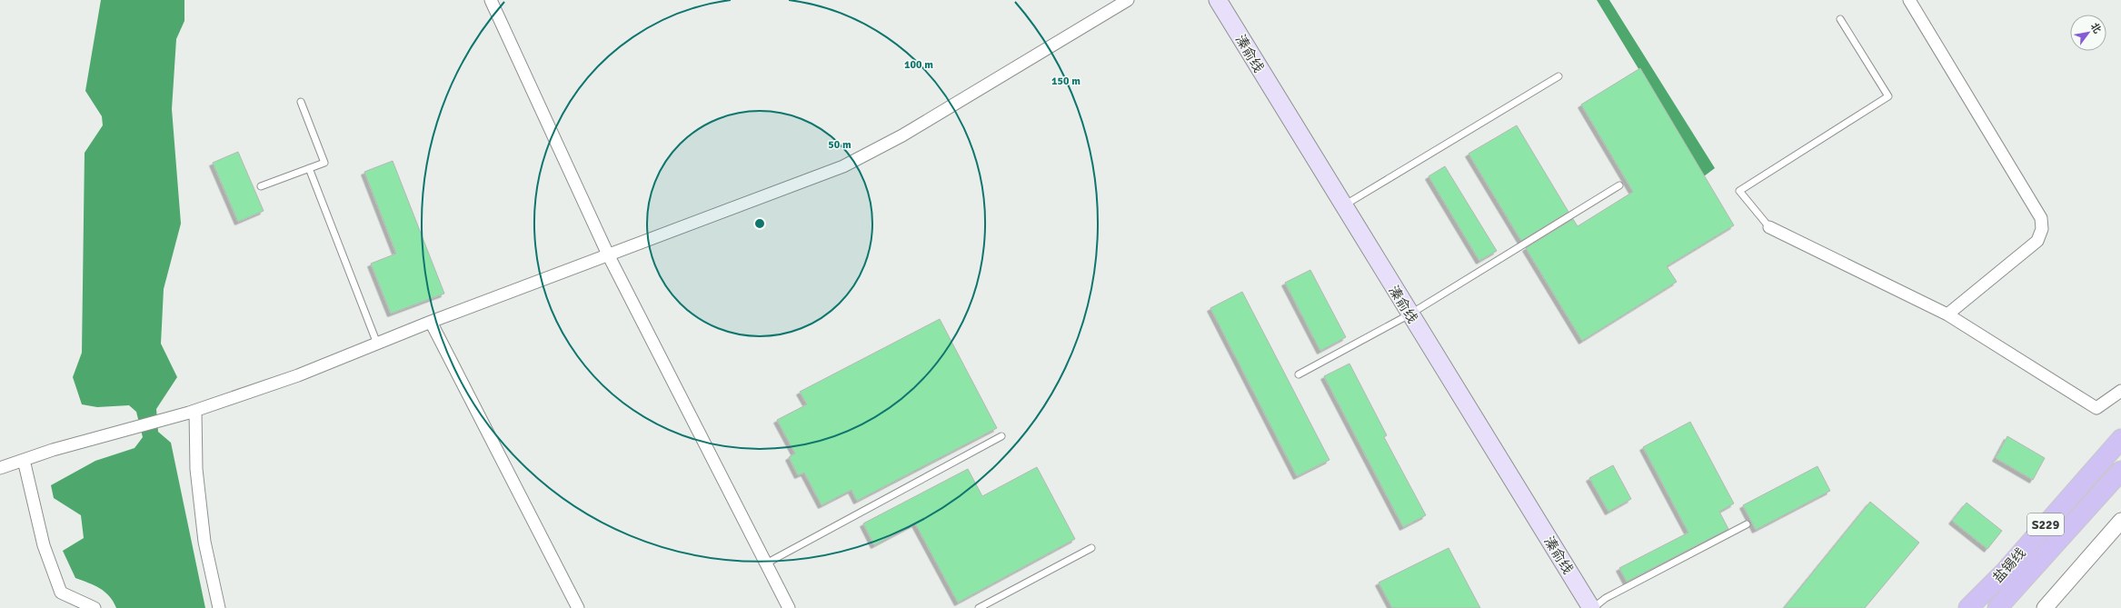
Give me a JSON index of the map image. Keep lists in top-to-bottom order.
{
  "streets": {
    "main road": ["溱俞线", "S229", "盐锡线"]
  },
  "north": "top right",
  "rings": ["100 m", "150 m", "50 m"]
}
